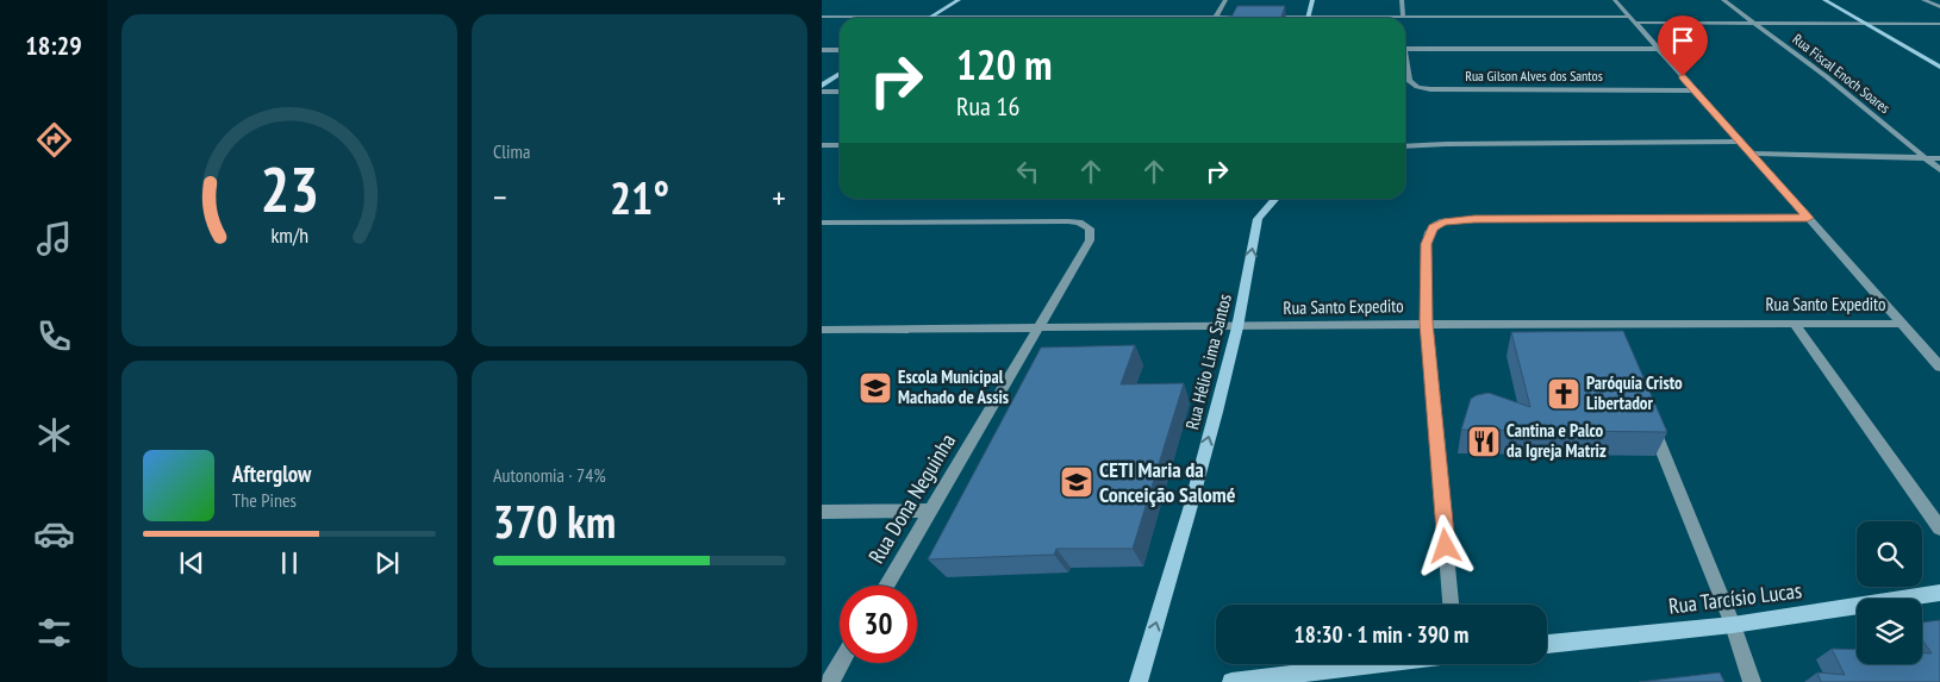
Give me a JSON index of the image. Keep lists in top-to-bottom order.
{
  "streets": {
    "street": [
      "Rua Fiscal Enoch Soares",
      "Rua Gilson Alves dos Santos",
      "Rua Santo Expedito",
      "Rua Hélio Lima Santos",
      "Rua Dona Neguinha",
      "Rua Tarcísio Lucas"
    ]
  },
  "crossings": [
    ["Rua Santo Expedito", "Rua Hélio Lima Santos"],
    ["Rua Santo Expedito", "Rua Dona Neguinha"]
  ],
  "one_way": ["Rua Hélio Lima Santos"],
  "places": {
    "school or university": ["Escola Municipal Machado de Assis", "CETI Maria da Conceição Salomé"],
    "church": ["Paróquia Cristo Libertador"],
    "restaurant": ["Cantina e Palco da Igreja Matriz"]
  },
  "page": {
    "tabs": "18:29",
    "tile": [
      "Clima",
      ["Autonomia · 74%", "370 km"]
    ],
    "turn": ["120 m", "Rua 16"],
    "heat": ["−", "21°", "+"],
    "song": ["Afterglow", "The Pines"],
    "limit": "30",
    "trip": "18:30 · 1 min · 390 m",
    "gauge": ["23", "km/h"]
  }
}
